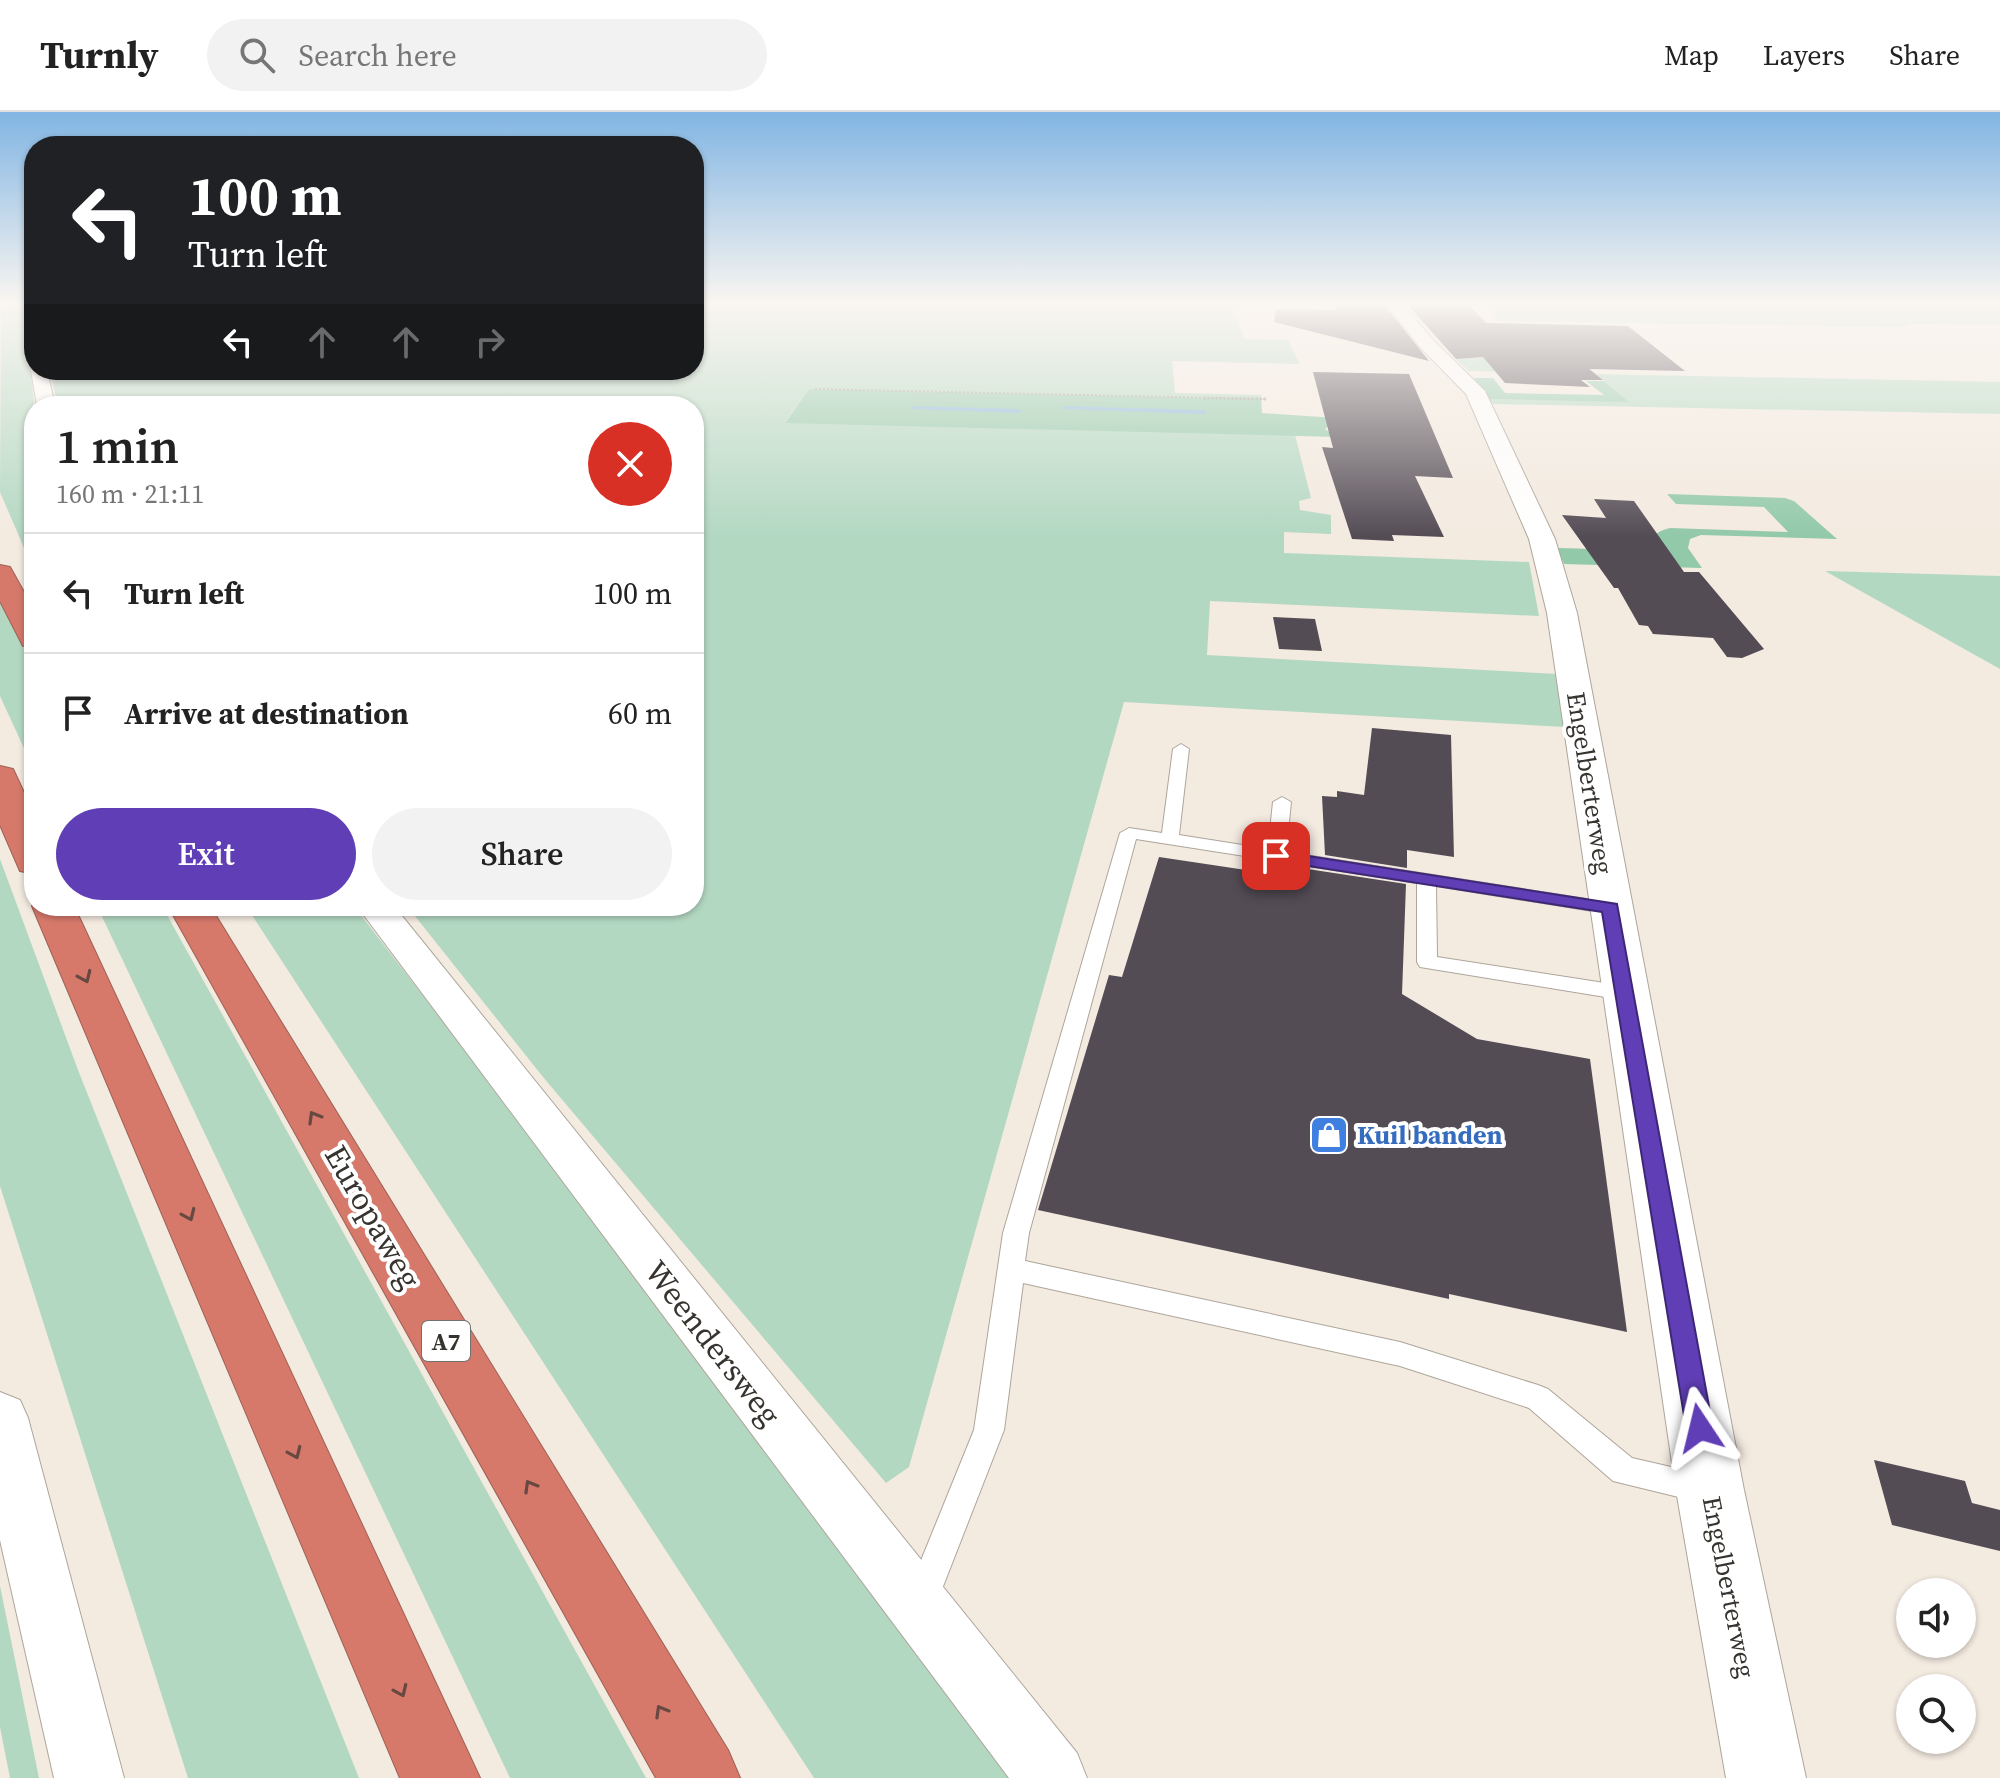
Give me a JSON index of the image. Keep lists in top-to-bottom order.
{
  "streets": {
    "highway": ["Europaweg", "A7"],
    "street": ["Engelberterweg", "Weendersweg"]
  },
  "places": {
    "shop": ["Kuil banden"]
  },
  "page": {
    "header": "Turnly",
    "search": "Search here",
    "nav": ["Map", "Layers", "Share"],
    "turn": ["100 m", "Turn left"],
    "heading": ["1 min", "160 m · 21:11"],
    "list": [
      {
        "name": "Turn left",
        "value": "100 m"
      },
      {
        "name": "Arrive at destination",
        "value": "60 m"
      }
    ],
    "buttons": ["Exit", "Share"]
  }
}
